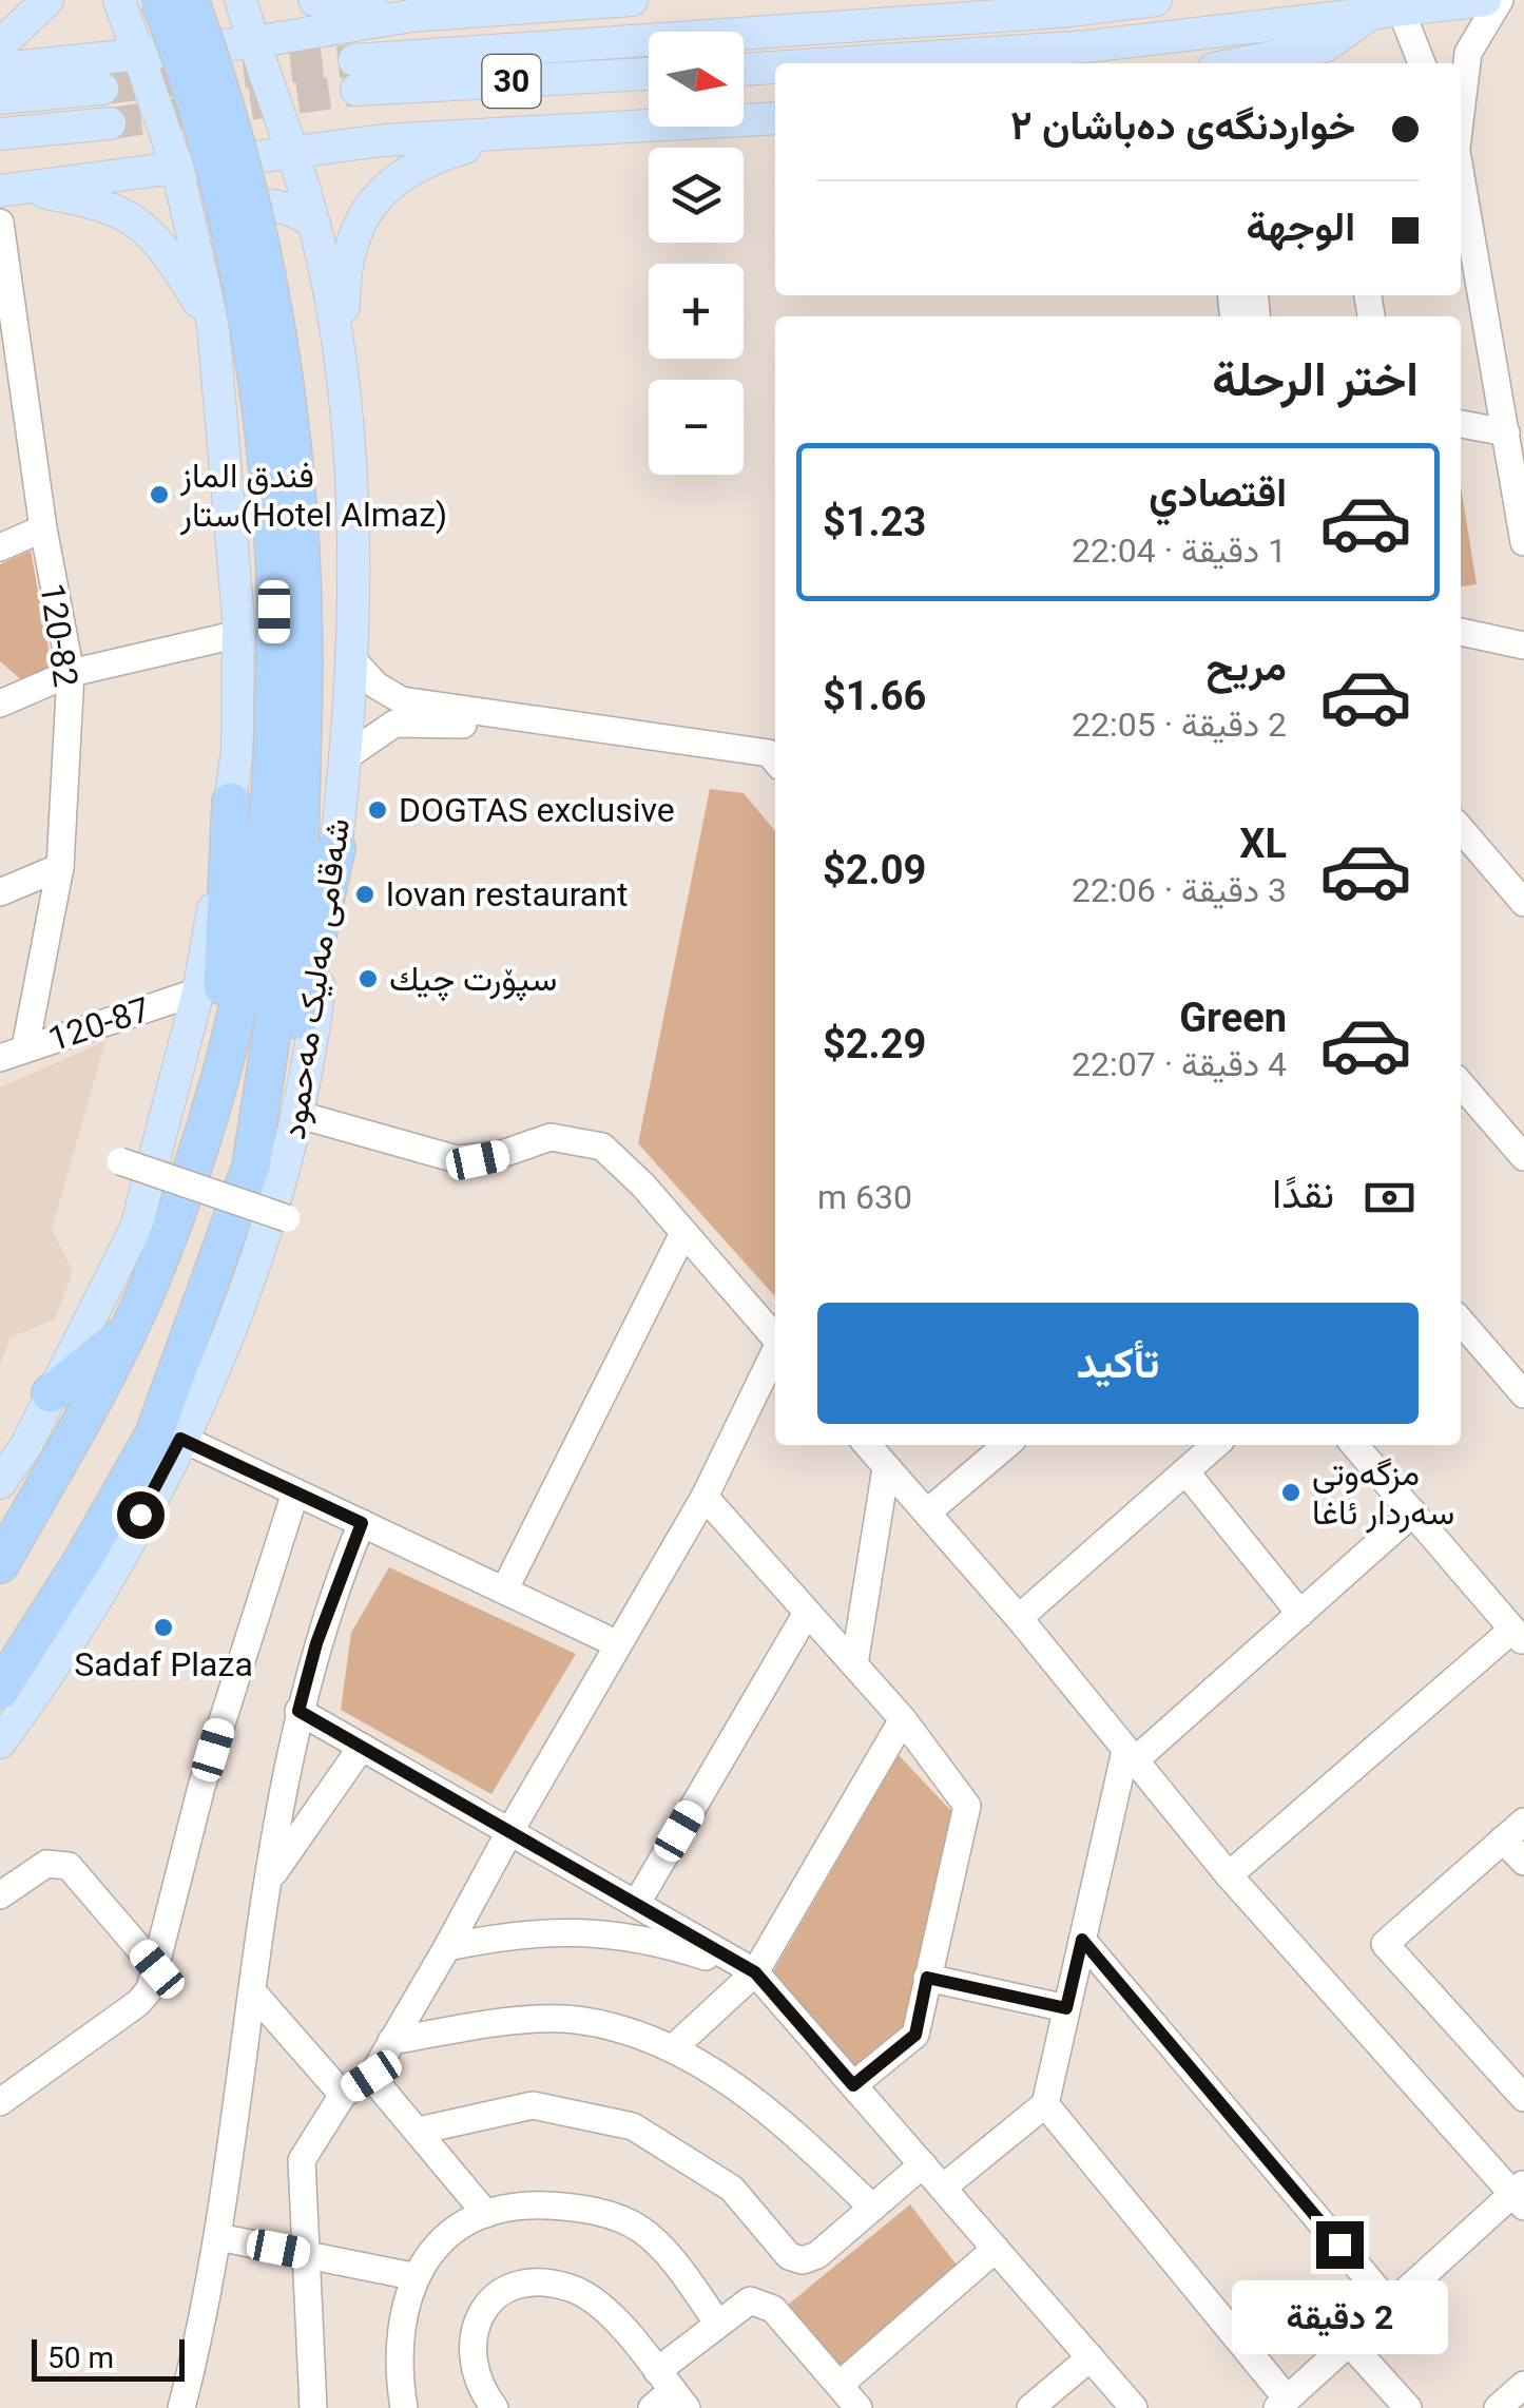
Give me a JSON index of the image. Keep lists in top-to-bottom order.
{
  "streets": {
    "main road": ["30", "شەقامی مەلیک مەحمود"],
    "street": ["120-82", "120-87"]
  },
  "crossings": [
    ["30", "شەقامی مەلیک مەحمود"],
    ["120-82", "120-87"]
  ],
  "places": [
    "فندق الماز ستار(Hotel Almaz)",
    "DOGTAS exclusive",
    "lovan restaurant",
    "سپۆرت چيك",
    "مزگەوتی سەردار ئاغا",
    "Sadaf Plaza"
  ],
  "scale_bar": "50 m",
  "north": "right",
  "page": {
    "map_buttons": ["+", "−"],
    "banner": ["خواردنگەی دەباشان ٢", "الوجهة"],
    "heading": "اختر الرحلة",
    "list": [
      {
        "name": "اقتصادي",
        "note": "1 دقيقة · 22:04",
        "value": "$1.23"
      },
      {
        "name": "مريح",
        "note": "2 دقيقة · 22:05",
        "value": "$1.66"
      },
      {
        "name": "XL",
        "note": "3 دقيقة · 22:06",
        "value": "$2.09"
      },
      {
        "name": "Green",
        "note": "4 دقيقة · 22:07",
        "value": "$2.29"
      }
    ],
    "pay": ["نقدًا", "630 m"],
    "buttons": "تأكيد",
    "bubble": "2 دقيقة",
    "scale": "50 m"
  }
}
